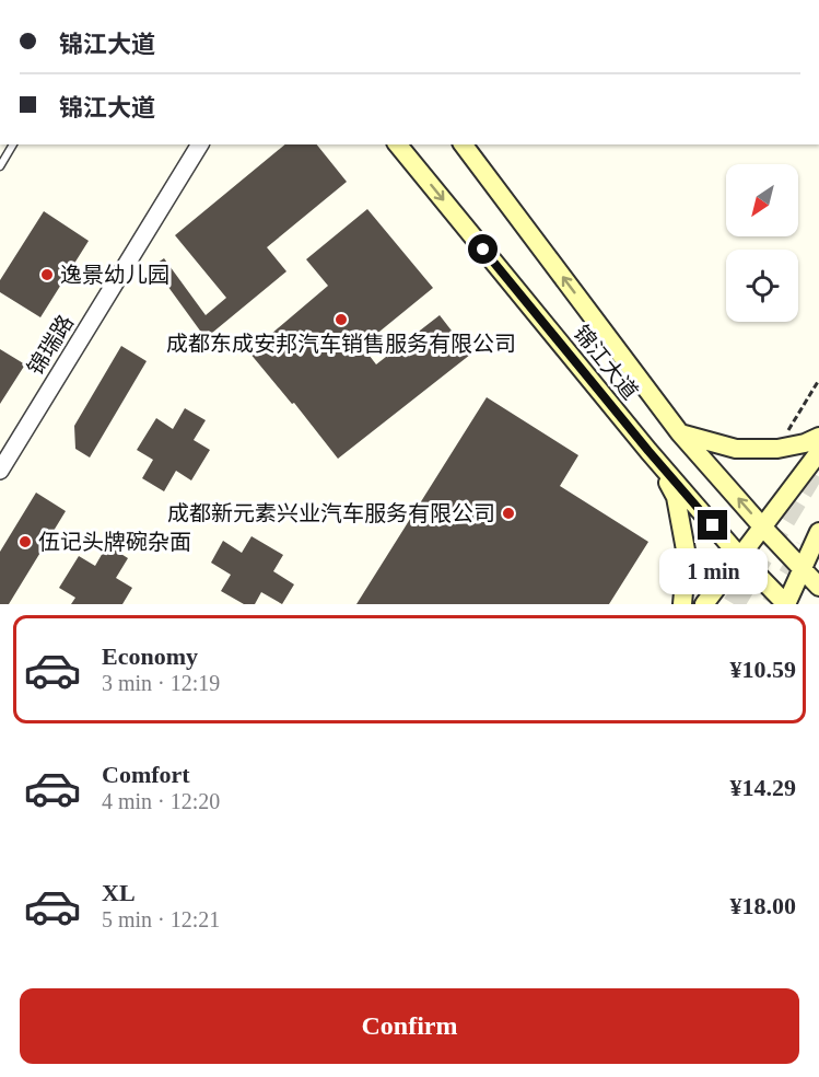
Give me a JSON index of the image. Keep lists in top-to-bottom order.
{
  "streets": {
    "main road": ["锦江大道"],
    "street": ["锦瑞路"]
  },
  "places": [
    "逸景幼儿园",
    "成都东成安邦汽车销售服务有限公司",
    "成都新元素兴业汽车服务有限公司",
    "伍记头牌碗杂面"
  ],
  "north": "bottom left",
  "page": {
    "banner": ["锦江大道", "锦江大道"],
    "bubble": "1 min",
    "list": [
      {
        "name": "Economy",
        "note": "3 min · 12:19",
        "value": "¥10.59"
      },
      {
        "name": "Comfort",
        "note": "4 min · 12:20",
        "value": "¥14.29"
      },
      {
        "name": "XL",
        "note": "5 min · 12:21",
        "value": "¥18.00"
      }
    ],
    "buttons": "Confirm"
  }
}
